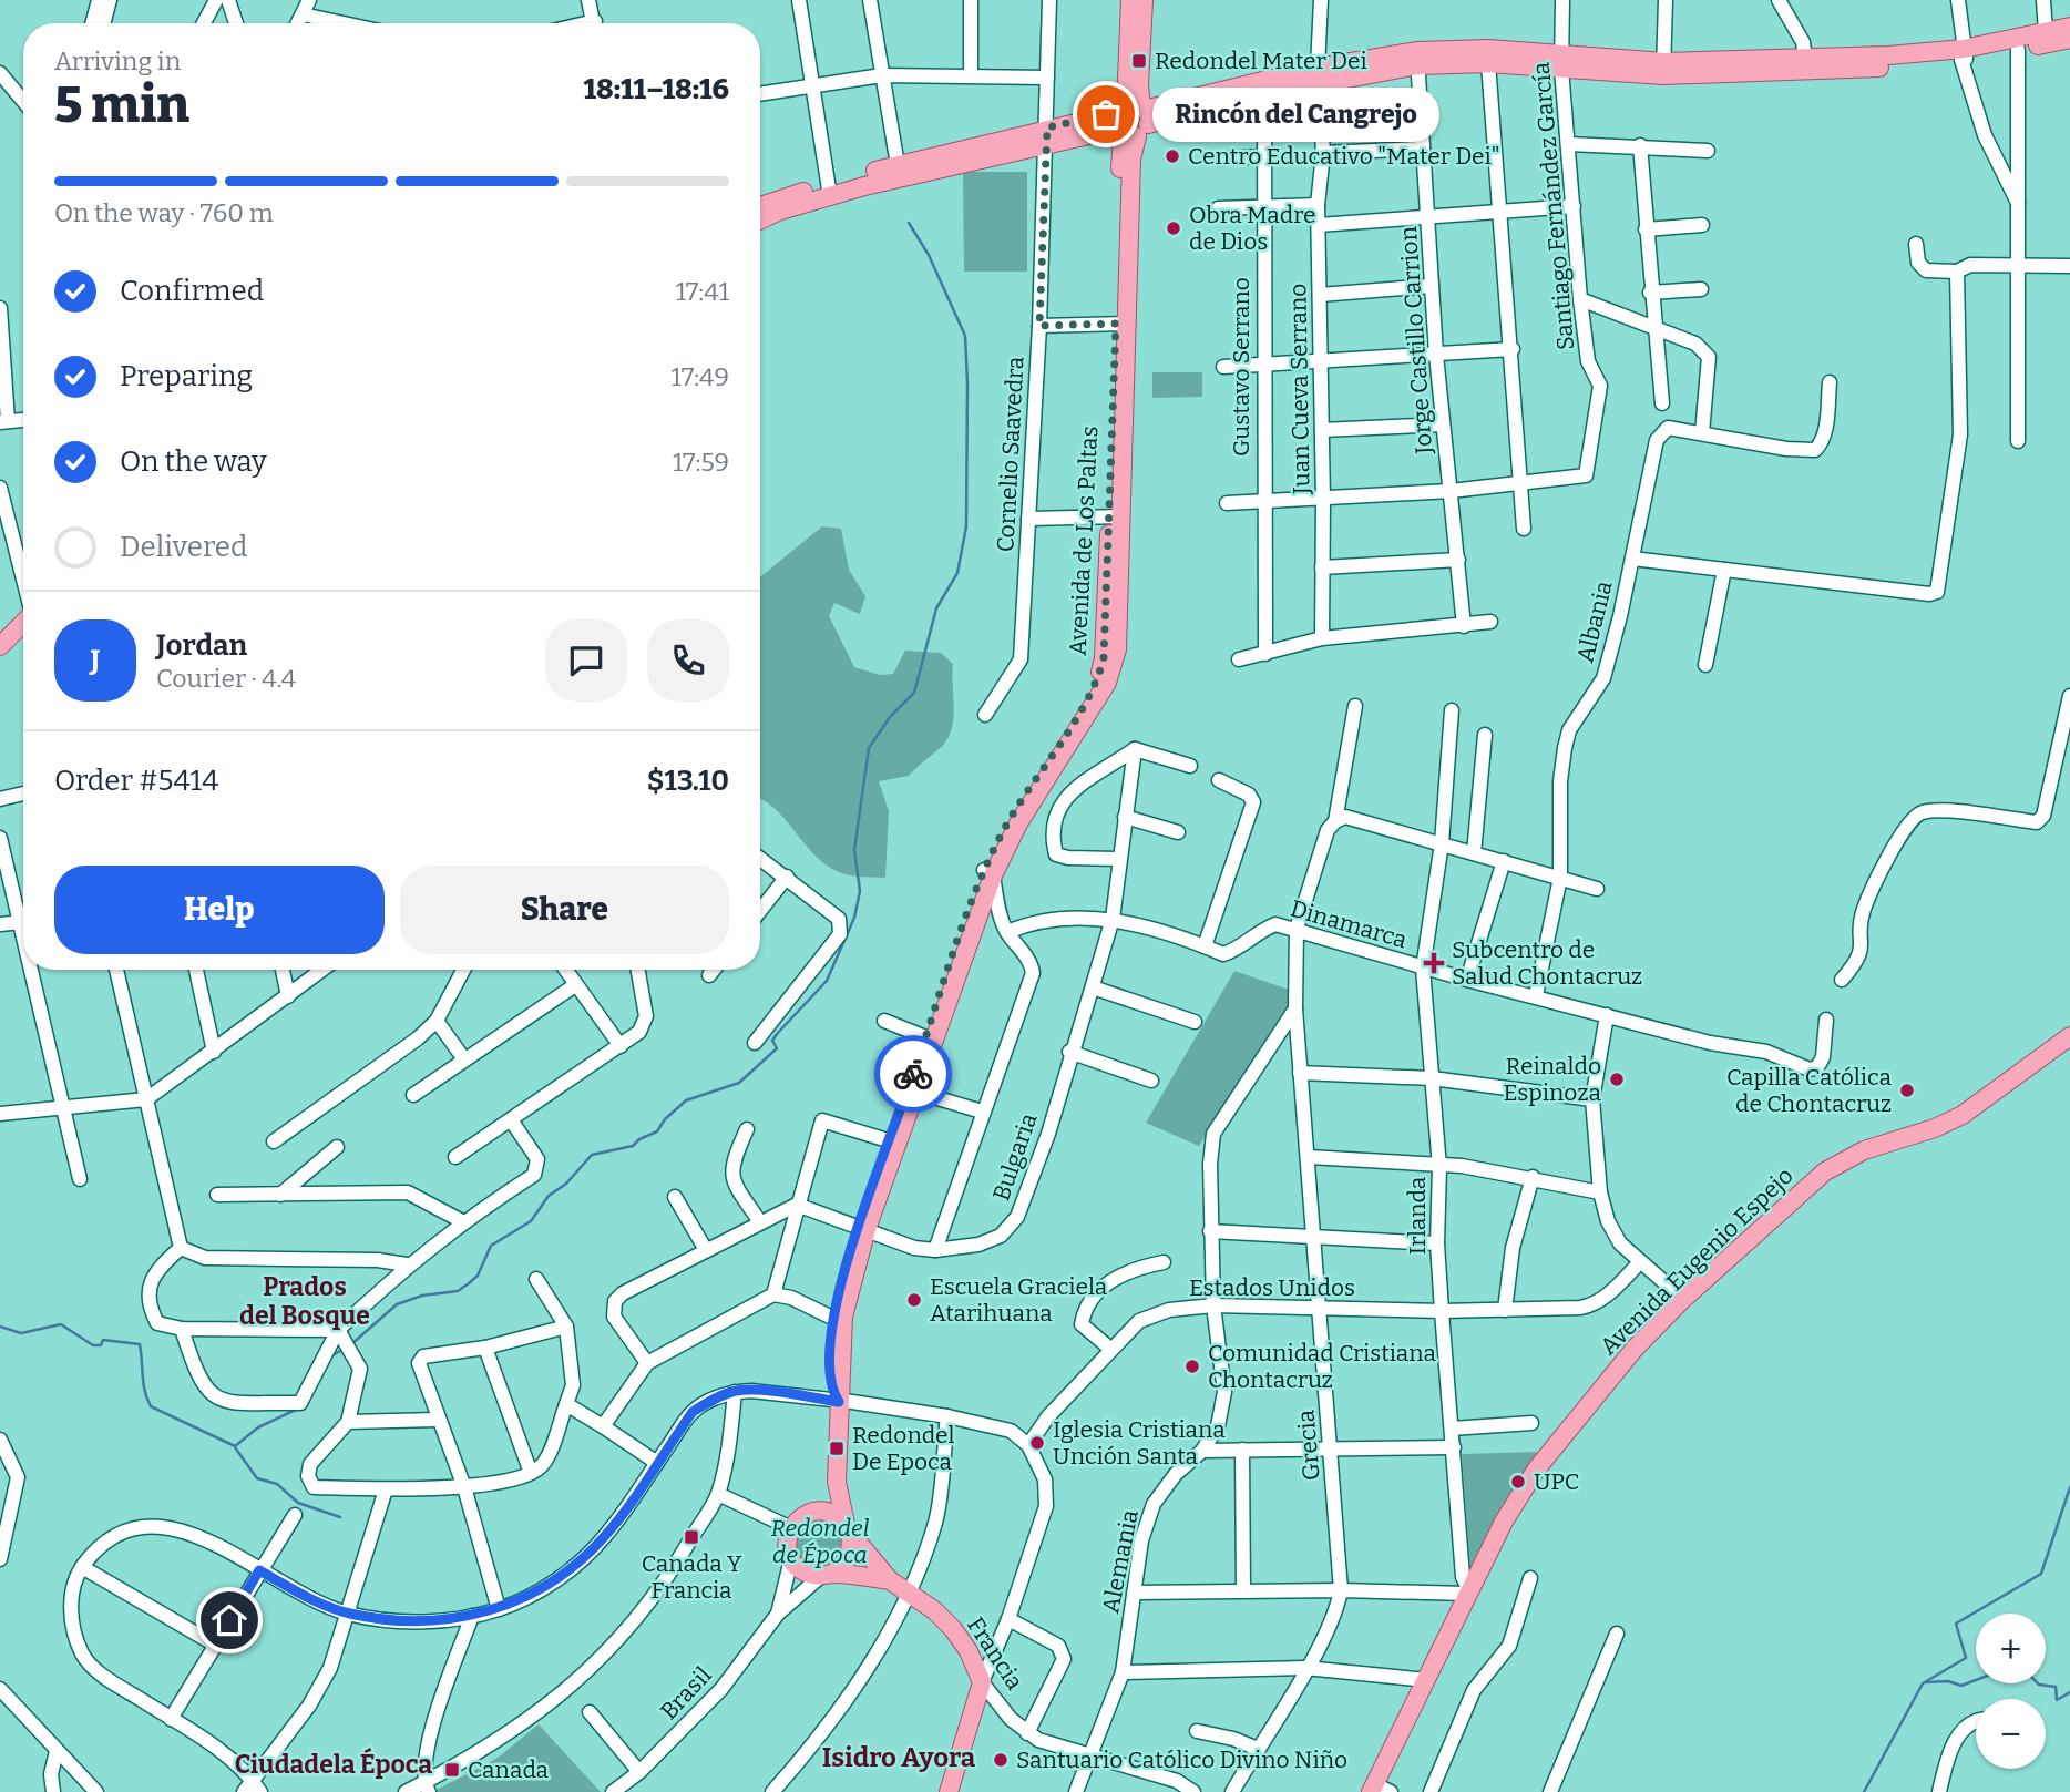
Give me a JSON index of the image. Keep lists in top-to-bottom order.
{
  "streets": {
    "main road": ["Avenida de Los Paltas", "Avenida Eugenio Espejo", "Francia"],
    "street": [
      "Santiago Fernández García",
      "Jorge Castillo Carrion",
      "Gustavo Serrano",
      "Juan Cueva Serrano",
      "Cornelio Saavedra",
      "Albania",
      "Dinamarca",
      "Bulgaria",
      "Irlanda",
      "Estados Unidos",
      "Grecia",
      "Alemania",
      "Brasil"
    ]
  },
  "crossings": [
    ["Avenida de Los Paltas", "Bulgaria"],
    ["Avenida de Los Paltas", "Francia"],
    ["Avenida de Los Paltas", "Brasil"],
    ["Albania", "Dinamarca"],
    ["Dinamarca", "Bulgaria"],
    ["Dinamarca", "Irlanda"],
    ["Dinamarca", "Grecia"],
    ["Irlanda", "Avenida Eugenio Espejo"],
    ["Irlanda", "Estados Unidos"],
    ["Estados Unidos", "Grecia"],
    ["Estados Unidos", "Alemania"],
    ["Grecia", "Alemania"],
    ["Alemania", "Francia"],
    ["Francia", "Brasil"]
  ],
  "districts": ["Prados del Bosque", "Isidro Ayora", "Ciudadela Época"],
  "parks": ["Redondel de Época"],
  "places": {
    "transit": [
      "Redondel Mater Dei",
      "Redondel De Epoca",
      "Canada Y Francia",
      "Canada"
    ],
    "other": [
      "Rincón del Cangrejo",
      "Centro Educativo \"Mater Dei\"",
      "Obra Madre de Dios",
      "Reinaldo Espinoza",
      "Capilla Católica de Chontacruz",
      "Escuela Graciela Atarihuana",
      "Comunidad Cristiana Chontacruz",
      "Iglesia Cristiana Unción Santa",
      "UPC",
      "Santuario Católico Divino Niño"
    ],
    "health": ["Subcentro de Salud Chontacruz"]
  },
  "page": {
    "heading": ["5 min", "Arriving in", "18:11–18:16"],
    "panel": [
      "Jordan",
      "Courier · 4.4",
      "Order #5414",
      "$13.10"
    ],
    "bubble": "Rincón del Cangrejo",
    "bar": "On the way · 760 m",
    "list": [
      ["Confirmed", "17:41"],
      ["Preparing", "17:49"],
      ["On the way", "17:59"],
      "Delivered"
    ],
    "round": "J",
    "buttons": ["Help", "Share"],
    "map_buttons": ["+", "−"]
  }
}
